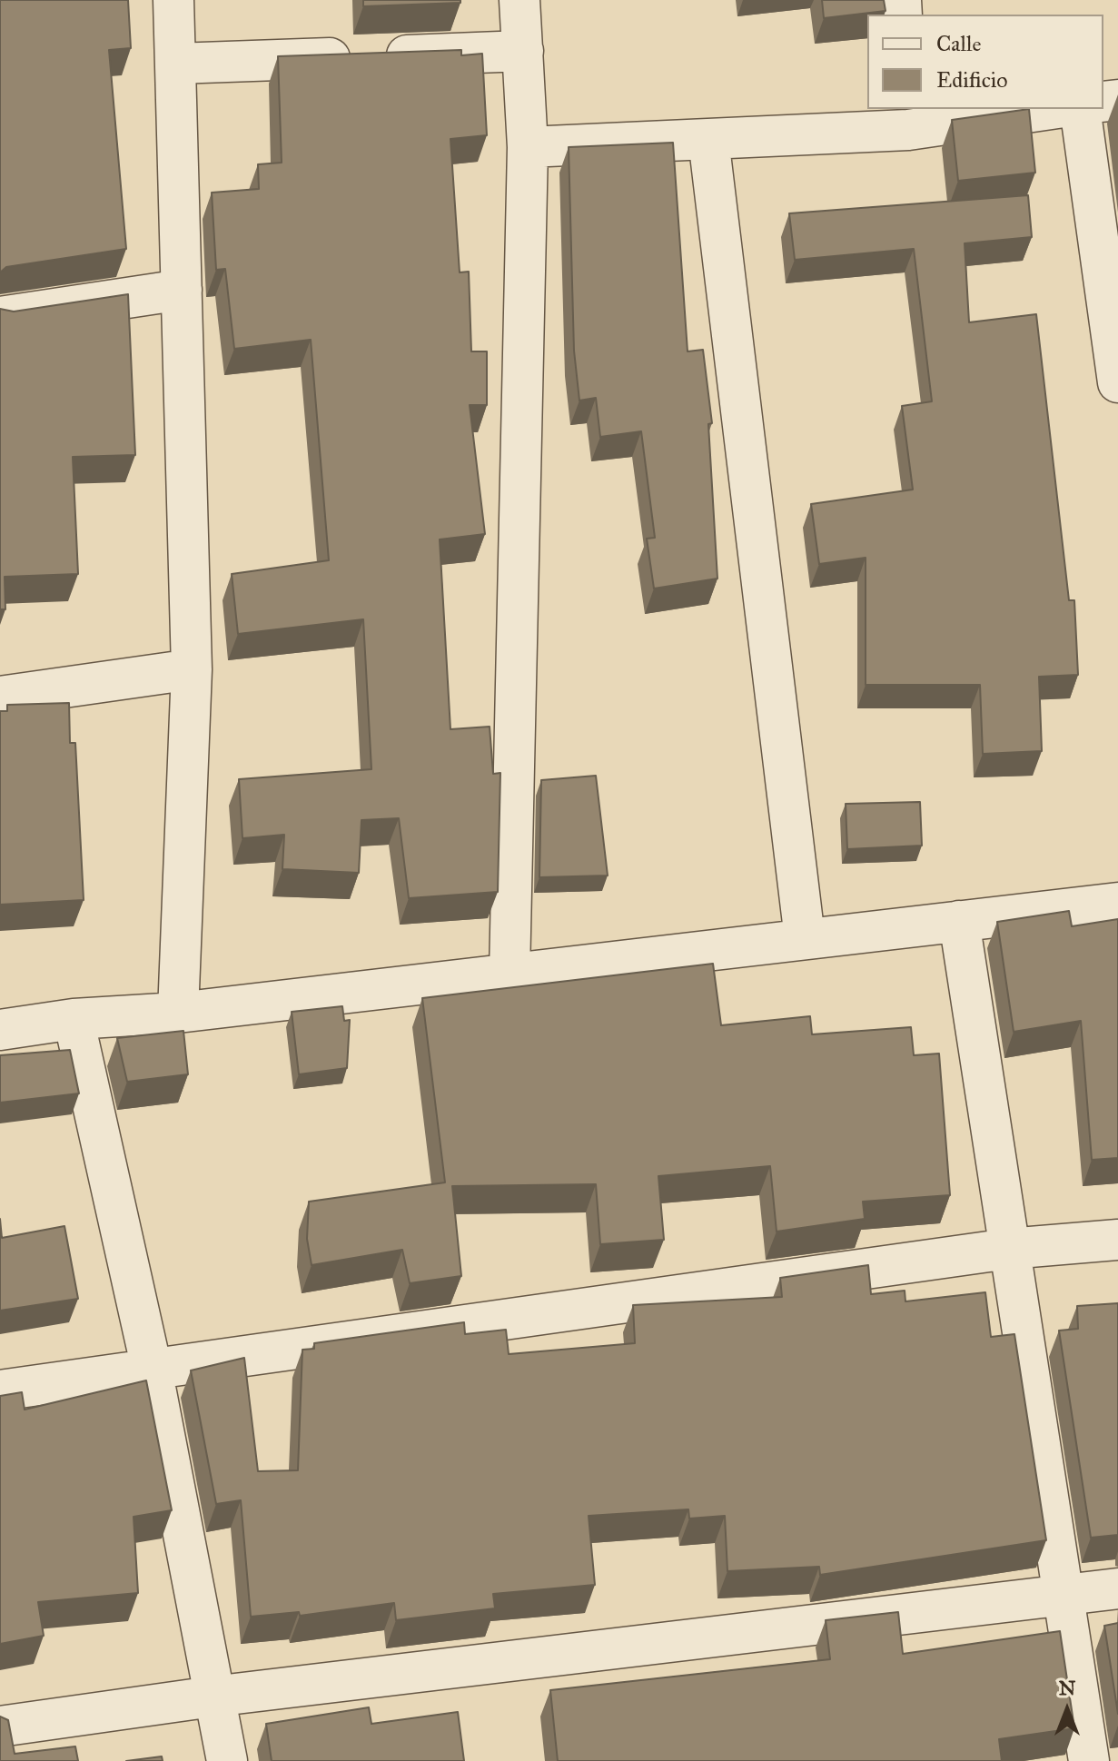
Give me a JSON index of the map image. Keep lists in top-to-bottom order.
{
  "legend": ["Calle", "Edificio"],
  "north": "top"
}
